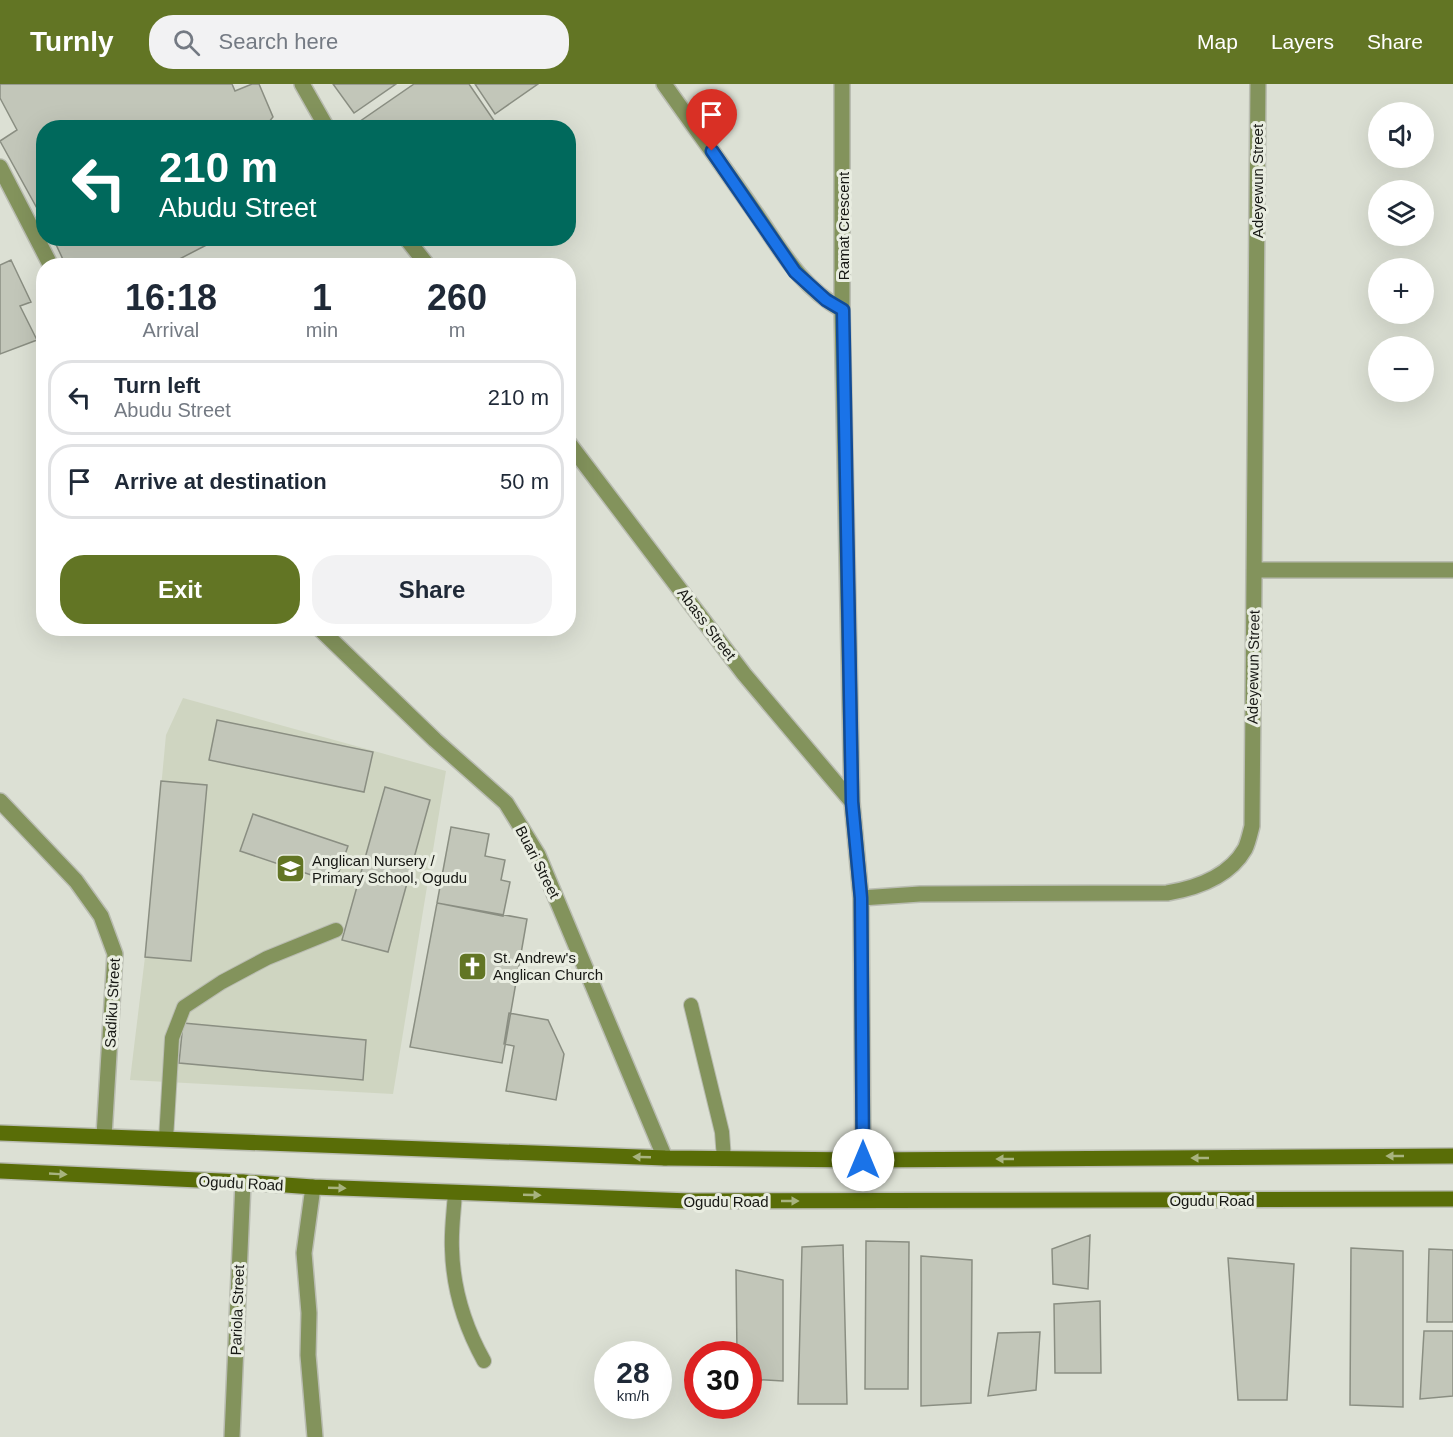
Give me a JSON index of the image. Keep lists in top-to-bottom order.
{
  "streets": {
    "main road": ["Ogudu Road"],
    "street": [
      "Adeyewun Street",
      "Ramat Crescent",
      "Abass Street",
      "Buari Street",
      "Sadiku Street",
      "Pariola Street"
    ]
  },
  "crossings": [
    ["Adeyewun Street", "Ramat Crescent"],
    ["Ramat Crescent", "Abass Street"],
    ["Ogudu Road", "Pariola Street"]
  ],
  "places": {
    "school or university": ["Anglican Nursery / Primary School, Ogudu"],
    "church": ["St. Andrew's Anglican Church"]
  },
  "page": {
    "header": "Turnly",
    "search": "Search here",
    "nav": ["Map", "Layers", "Share"],
    "map_buttons": ["+", "−"],
    "turn": ["210 m", "Abudu Street"],
    "eta": [
      "16:18",
      "Arrival",
      "1",
      "min",
      "260",
      "m"
    ],
    "list": [
      {
        "name": "Turn left",
        "note": "Abudu Street",
        "value": "210 m"
      },
      {
        "name": "Arrive at destination",
        "value": "50 m"
      }
    ],
    "buttons": ["Exit", "Share"],
    "speed": "28 km/h",
    "limit": "30"
  }
}
